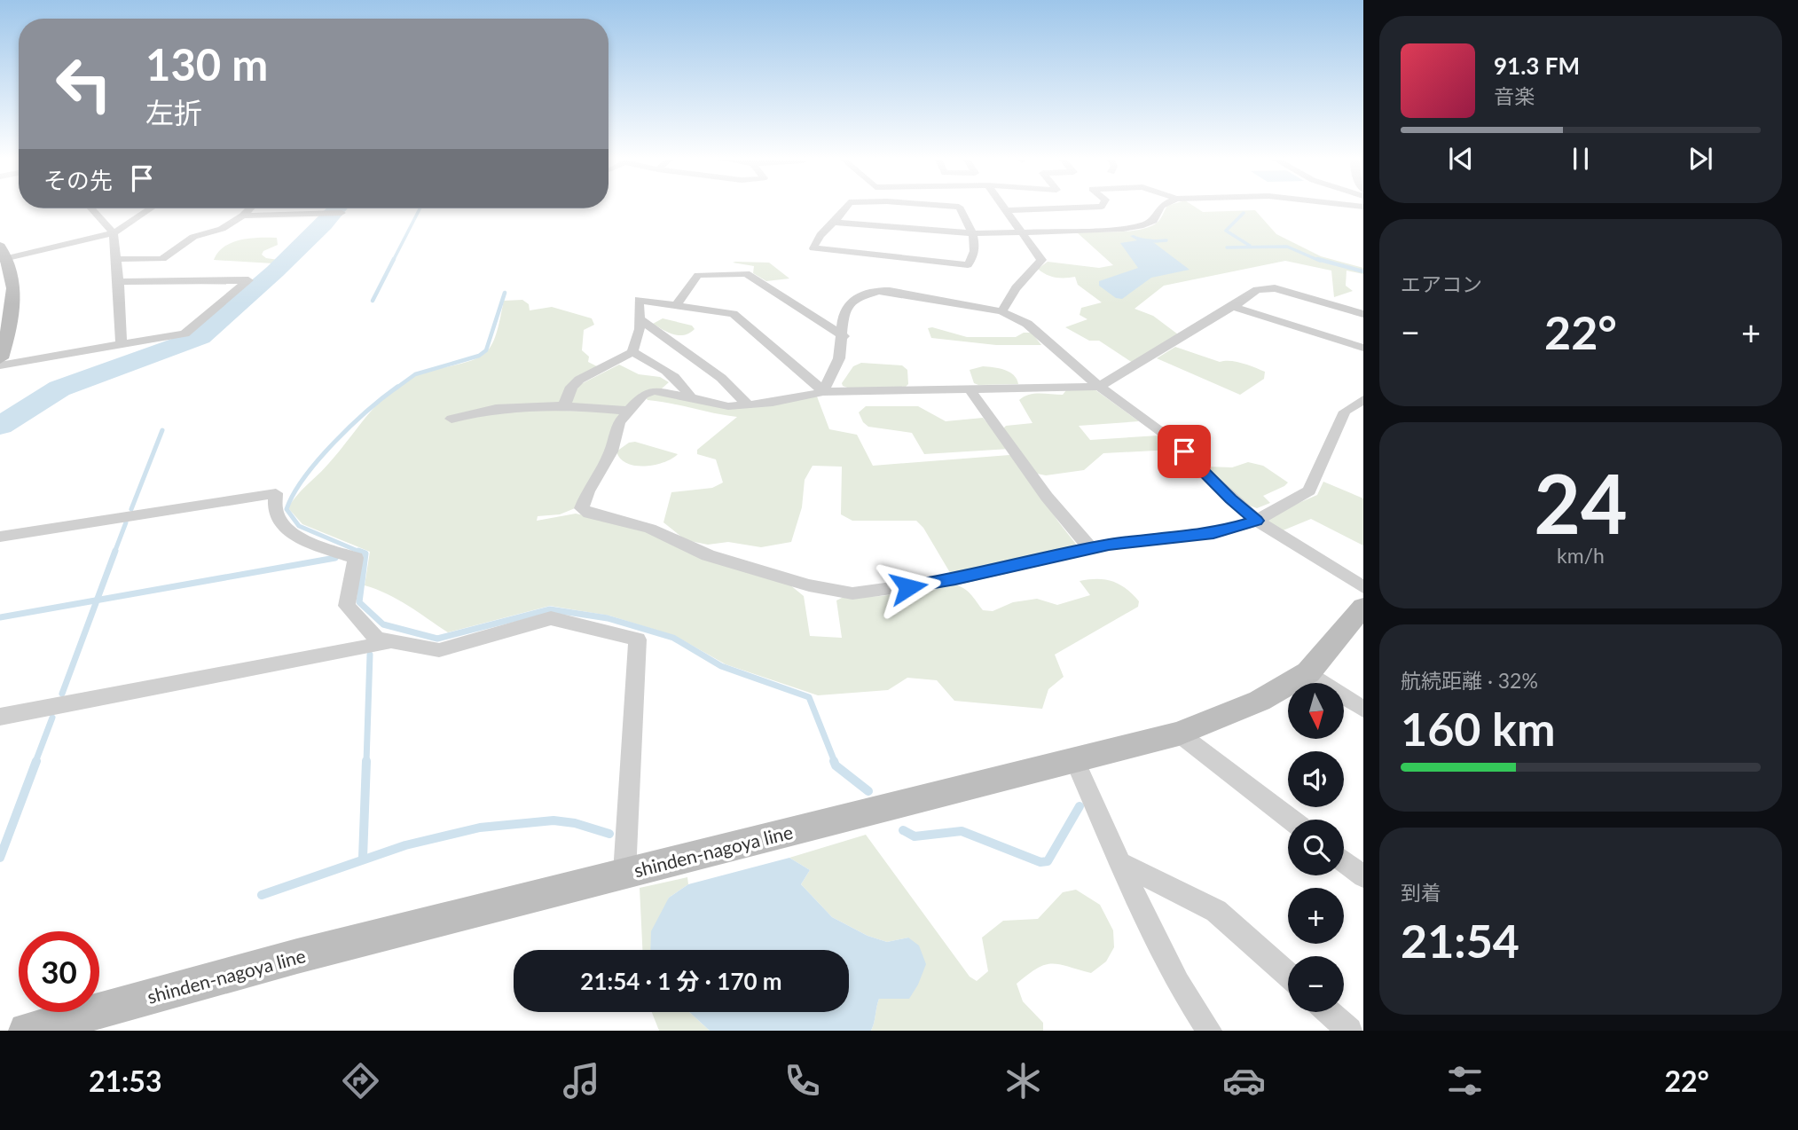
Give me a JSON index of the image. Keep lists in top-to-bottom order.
{
  "streets": {
    "main road": ["shinden-nagoya line"]
  },
  "north": "bottom",
  "page": {
    "turn": ["130 m", "左折"],
    "song": ["91.3 FM", "音楽"],
    "then": "その先",
    "tile": [
      "エアコン",
      ["24", "km/h"],
      ["航続距離 · 32%", "160 km"],
      ["到着", "21:54"]
    ],
    "heat": ["−", "22°", "+"],
    "map_buttons": ["+", "−"],
    "limit": "30",
    "trip": "21:54 · 1 分 · 170 m",
    "tabs": ["21:53", "22°"]
  }
}
